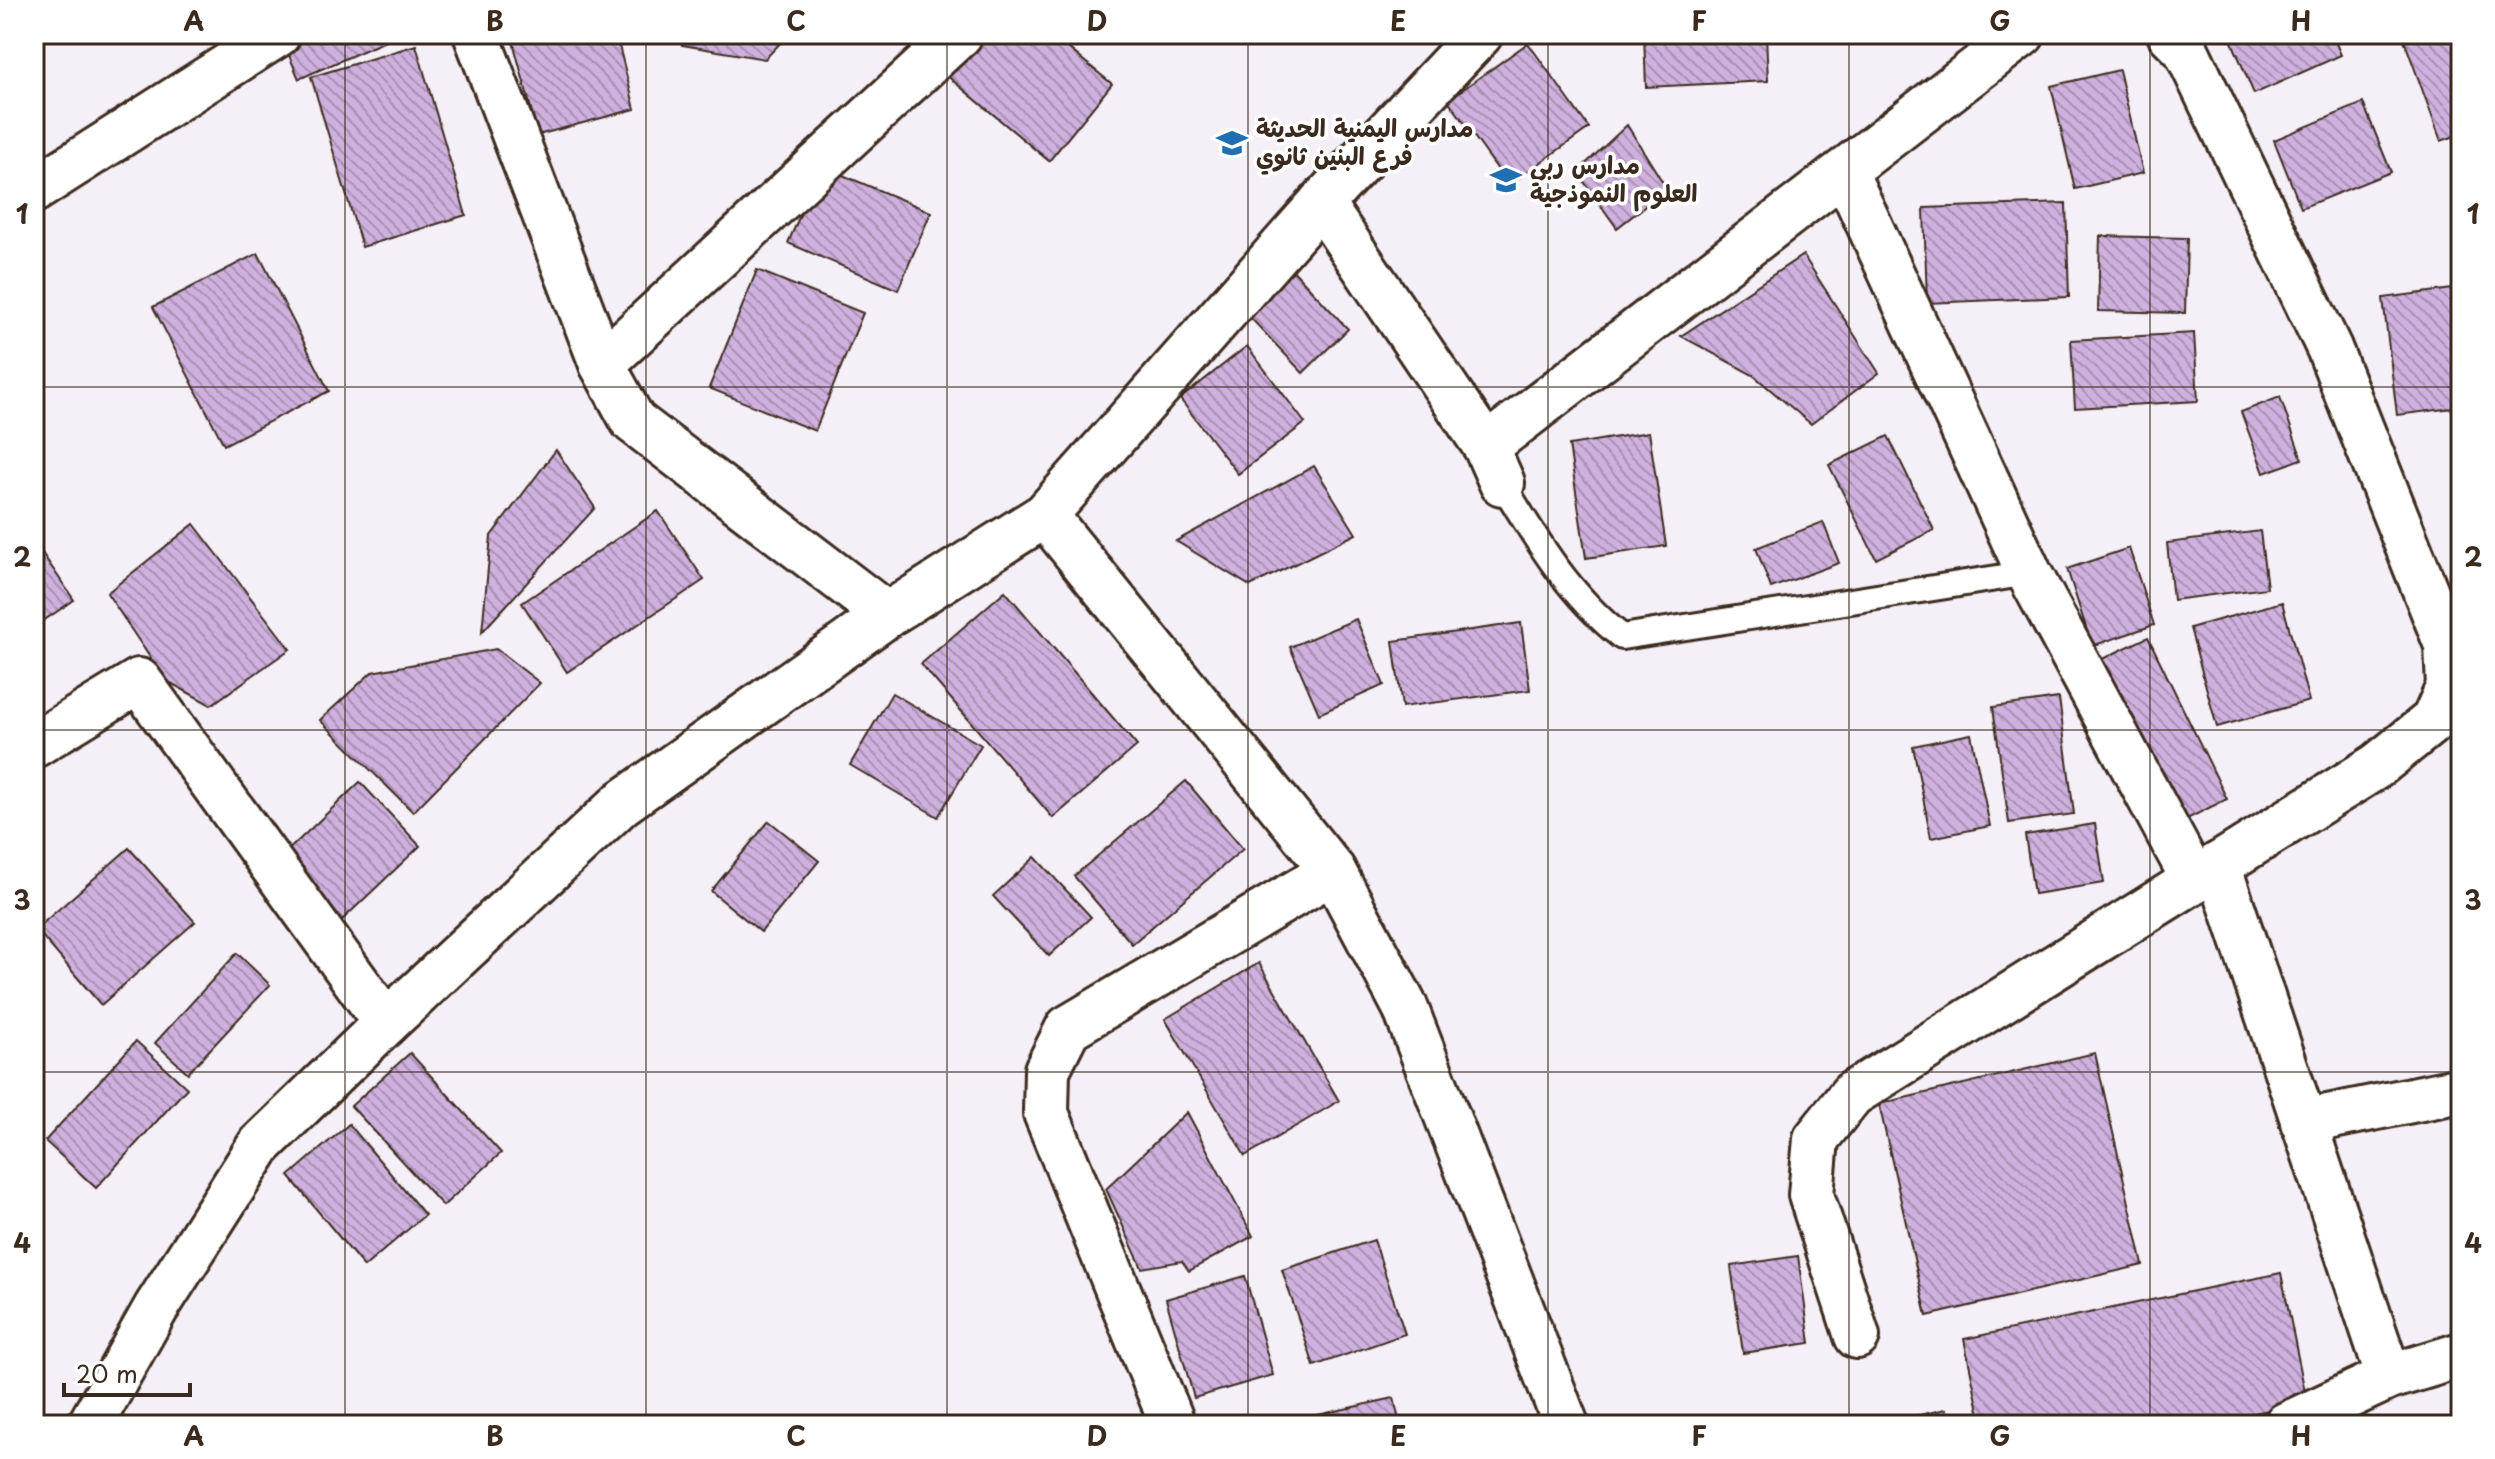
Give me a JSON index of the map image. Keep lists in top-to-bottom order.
{
  "places": {
    "school or university": ["مدارس اليمنية الحديثة فرع البنين ثانوي", "مدارس ربى العلوم النموذجية"]
  },
  "scale_bar": "20 m",
  "grid": {
    "columns": [
      "A",
      "B",
      "C",
      "D",
      "E",
      "F",
      "G",
      "H"
    ],
    "rows": [
      "1",
      "2",
      "3",
      "4"
    ]
  }
}
